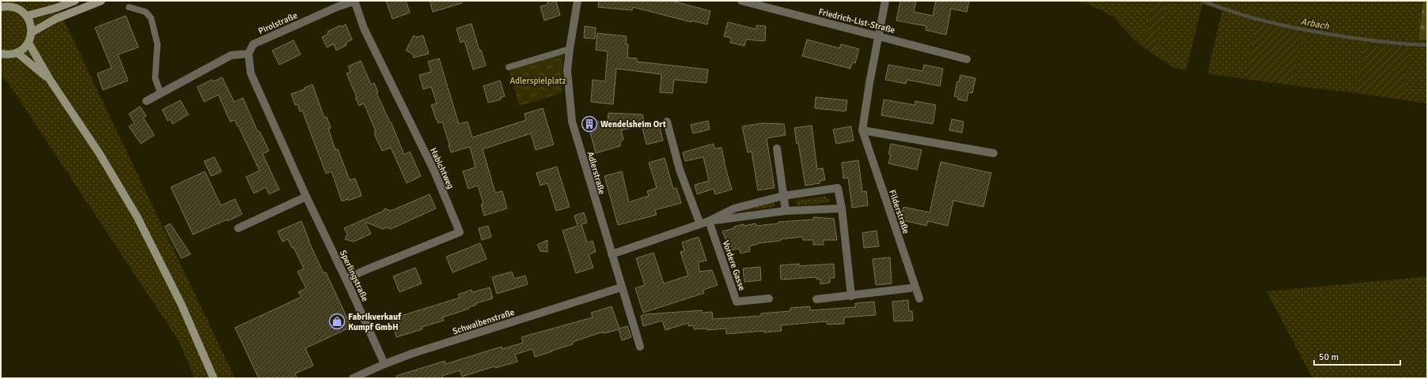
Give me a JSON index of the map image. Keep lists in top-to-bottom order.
{
  "streets": {
    "street": [
      "Friedrich-List-Straße",
      "Pirolstraße",
      "Habichtweg",
      "Adlerstraße",
      "Filderstraße",
      "Vordere Gasse",
      "Sperlingstraße",
      "Schwalbenstraße"
    ]
  },
  "crossings": [
    ["Friedrich-List-Straße", "Filderstraße"],
    ["Pirolstraße", "Habichtweg"],
    ["Pirolstraße", "Sperlingstraße"],
    ["Habichtweg", "Sperlingstraße"],
    ["Adlerstraße", "Schwalbenstraße"],
    ["Sperlingstraße", "Schwalbenstraße"]
  ],
  "water": ["Arbach"],
  "parks": ["Adlerspielplatz"],
  "places": {
    "building": ["Wendelsheim Ort"],
    "shop": ["Fabrikverkauf Kumpf GmbH"]
  },
  "scale_bar": "50 m"
}
